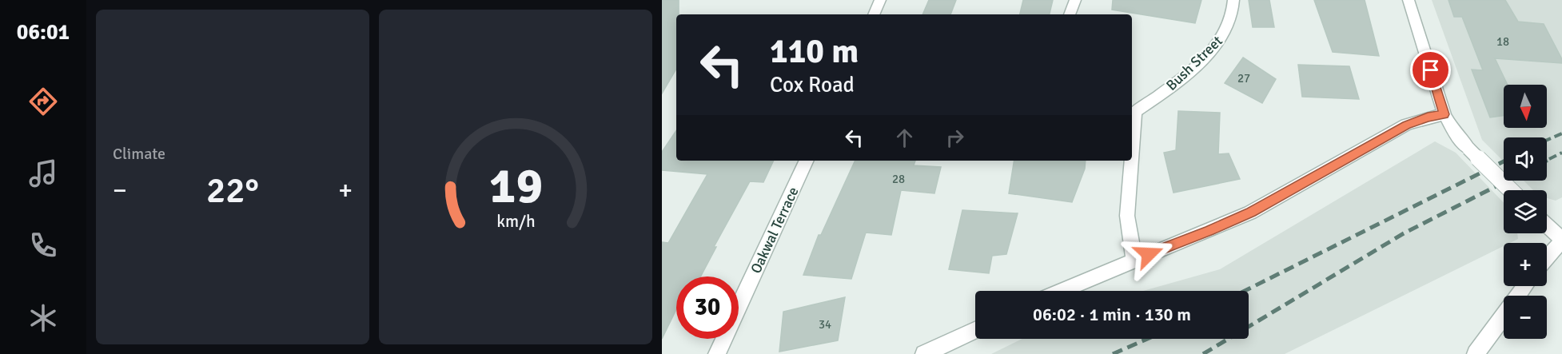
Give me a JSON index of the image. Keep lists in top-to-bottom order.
{
  "streets": {
    "street": ["Bush Street", "Oakwal Terrace"]
  },
  "house_numbers": [
    "18",
    "27",
    "28",
    "34"
  ],
  "north": "bottom",
  "page": {
    "tabs": "06:01",
    "tile": "Climate",
    "turn": ["110 m", "Cox Road"],
    "map_buttons": ["+", "−"],
    "heat": ["−", "22°", "+"],
    "limit": "30",
    "trip": "06:02 · 1 min · 130 m",
    "gauge": ["19", "km/h"]
  }
}
